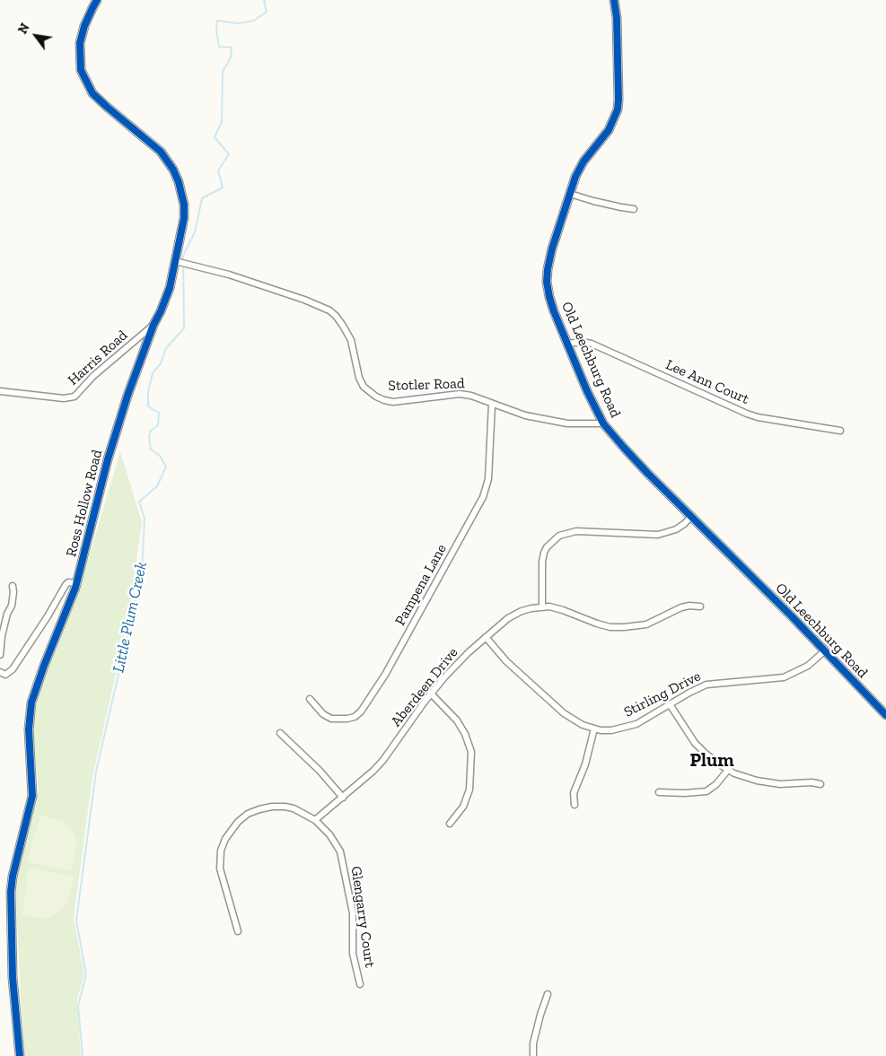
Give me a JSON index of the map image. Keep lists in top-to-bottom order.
{
  "streets": {
    "street": [
      "Harris Road",
      "Old Leechburg Road",
      "Lee Ann Court",
      "Stotler Road",
      "Ross Hollow Road",
      "Pampena Lane",
      "Aberdeen Drive",
      "Stirling Drive",
      "Glengarry Court"
    ]
  },
  "crossings": [
    ["Harris Road", "Ross Hollow Road"],
    ["Old Leechburg Road", "Lee Ann Court"],
    ["Old Leechburg Road", "Stotler Road"],
    ["Old Leechburg Road", "Stirling Drive"],
    ["Stotler Road", "Ross Hollow Road"],
    ["Stotler Road", "Pampena Lane"],
    ["Aberdeen Drive", "Stirling Drive"],
    ["Aberdeen Drive", "Glengarry Court"]
  ],
  "districts": ["Plum"],
  "water": ["Little Plum Creek"],
  "north": "top left"
}
